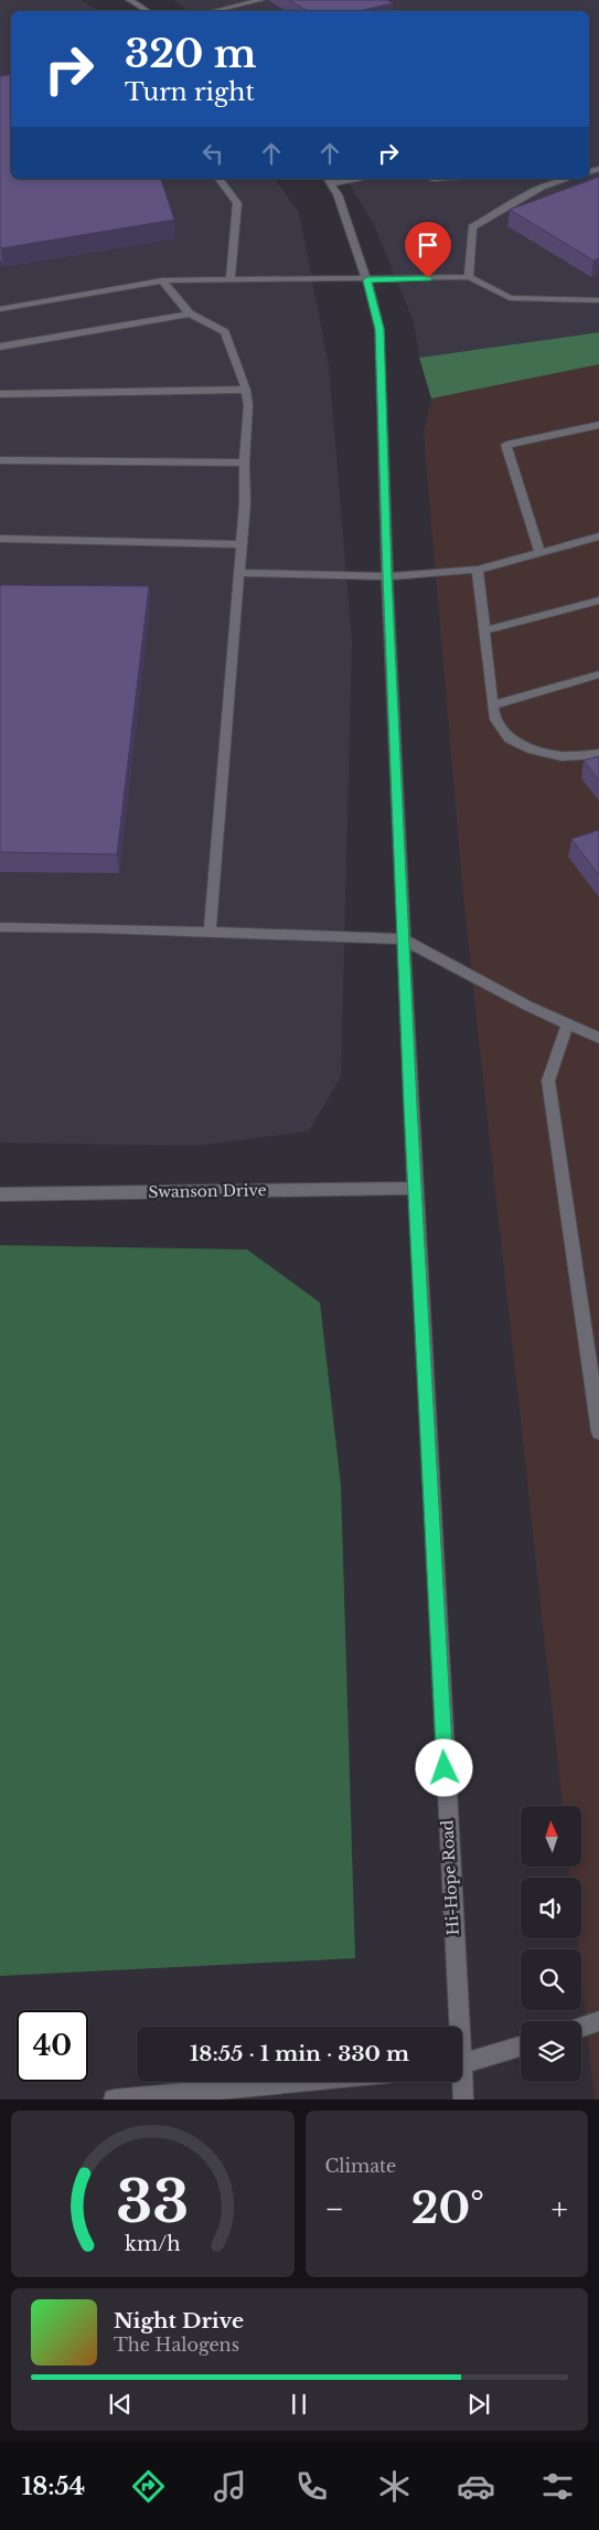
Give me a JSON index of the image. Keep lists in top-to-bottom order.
{
  "streets": {
    "street": ["Swanson Drive", "Hi-Hope Road"]
  },
  "crossings": [
    ["Swanson Drive", "Hi-Hope Road"]
  ],
  "north": "top",
  "page": {
    "turn": ["320 m", "Turn right"],
    "limit": "40",
    "trip": "18:55 · 1 min · 330 m",
    "tile": "Climate",
    "heat": ["−", "20°", "+"],
    "song": ["Night Drive", "The Halogens"],
    "tabs": "18:54",
    "gauge": ["33", "km/h"]
  }
}
